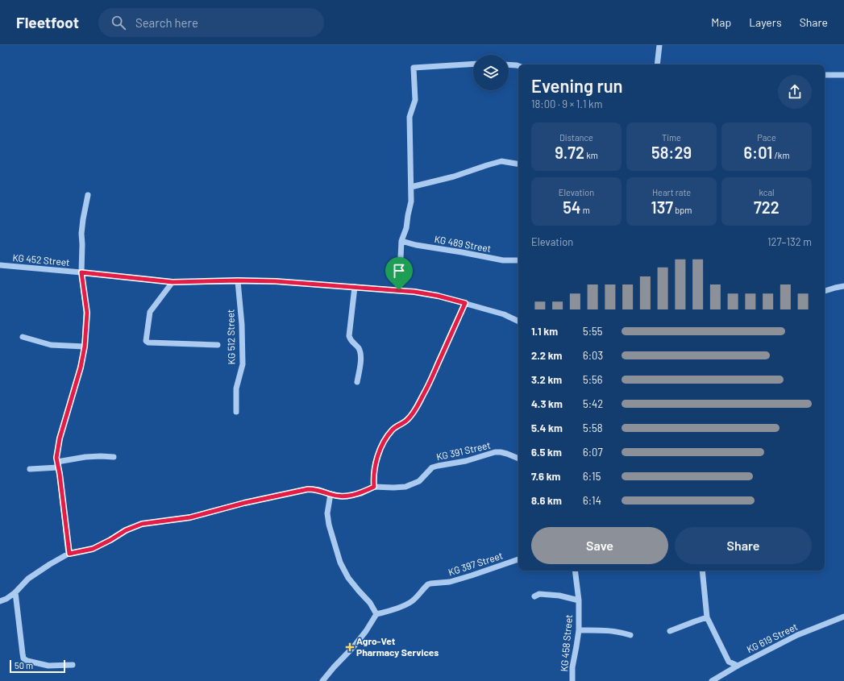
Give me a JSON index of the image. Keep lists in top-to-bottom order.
{
  "streets": {
    "street": [
      "KG 489 Street",
      "KG 452 Street",
      "KG 512 Street",
      "KG 391 Street",
      "KG 397 Street",
      "KG 619 Street",
      "KG 458 Street"
    ]
  },
  "crossings": [
    ["KG 452 Street", "KG 512 Street"]
  ],
  "places": {
    "health": ["Agro-Vet Pharmacy Services"]
  },
  "scale_bar": "50 m",
  "page": {
    "header": "Fleetfoot",
    "search": "Search here",
    "nav": ["Map", "Layers", "Share"],
    "heading": ["Evening run", "18:00 · 9 × 1.1 km"],
    "stats": [
      ["Distance", "9.72 km"],
      ["Time", "58:29"],
      ["Pace", "6:01 /km"],
      ["Elevation", "54 m"],
      ["Heart rate", "137 bpm"],
      ["kcal", "722"]
    ],
    "chart": ["Elevation", "127–132 m"],
    "list": [
      {
        "name": "1.1 km",
        "note": "5:55"
      },
      {
        "name": "2.2 km",
        "note": "6:03"
      },
      {
        "name": "3.2 km",
        "note": "5:56"
      },
      {
        "name": "4.3 km",
        "note": "5:42"
      },
      {
        "name": "5.4 km",
        "note": "5:58"
      },
      {
        "name": "6.5 km",
        "note": "6:07"
      },
      {
        "name": "7.6 km",
        "note": "6:15"
      },
      {
        "name": "8.6 km",
        "note": "6:14"
      }
    ],
    "buttons": ["Save", "Share"],
    "scale": "50 m"
  }
}
